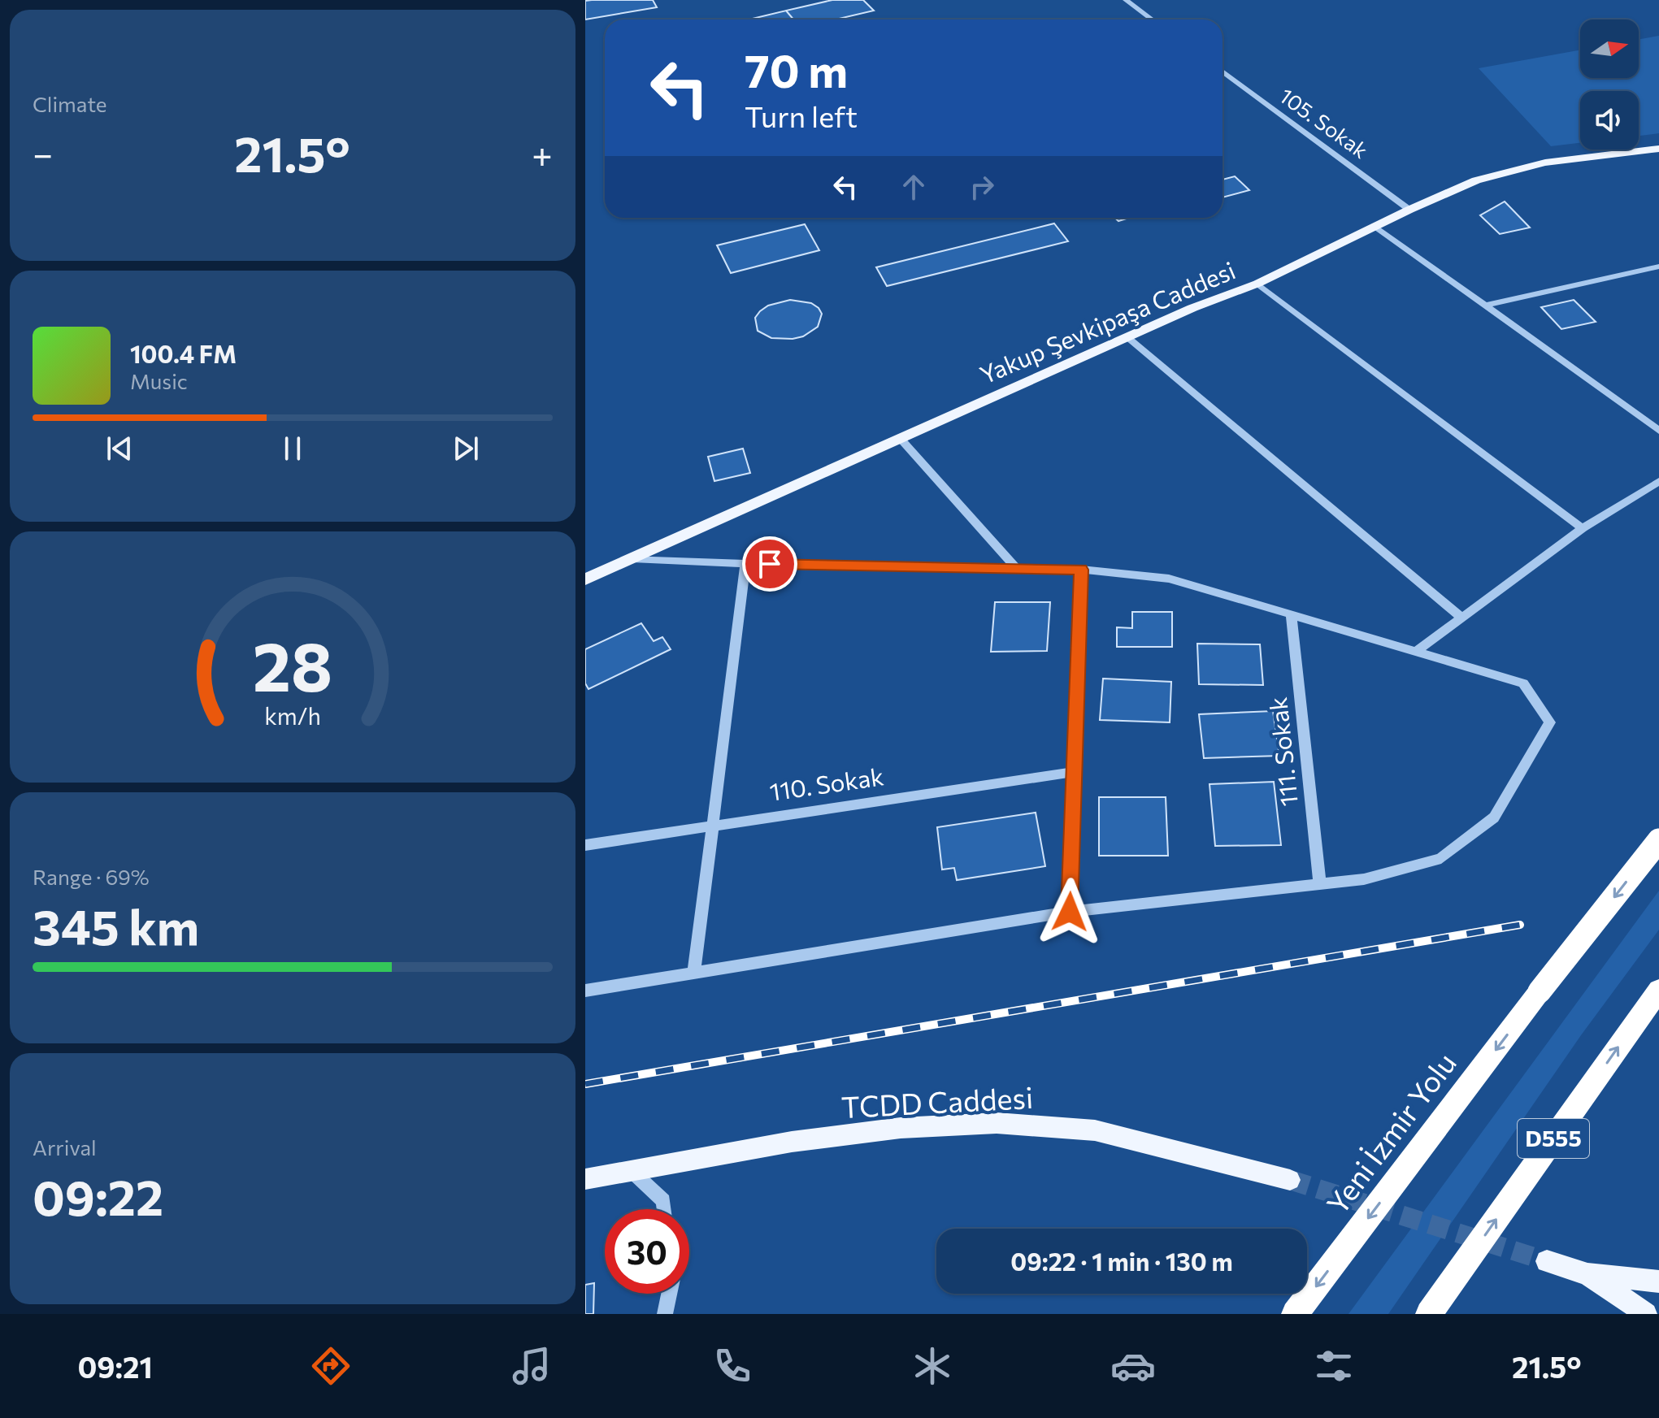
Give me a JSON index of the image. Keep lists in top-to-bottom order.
{
  "streets": {
    "highway": ["Yeni İzmir Yolu", "D555"],
    "main road": ["Yakup Şevkipaşa Caddesi", "TCDD Caddesi"],
    "street": ["105. Sokak", "111. Sokak", "110. Sokak"]
  },
  "crossings": [
    ["105. Sokak", "Yakup Şevkipaşa Caddesi"]
  ],
  "north": "right",
  "page": {
    "tile": [
      "Climate",
      ["Range · 69%", "345 km"],
      ["Arrival", "09:22"]
    ],
    "turn": ["70 m", "Turn left"],
    "heat": ["−", "21.5°", "+"],
    "song": ["100.4 FM", "Music"],
    "limit": "30",
    "trip": "09:22 · 1 min · 130 m",
    "tabs": ["09:21", "21.5°"],
    "gauge": ["28", "km/h"]
  }
}
